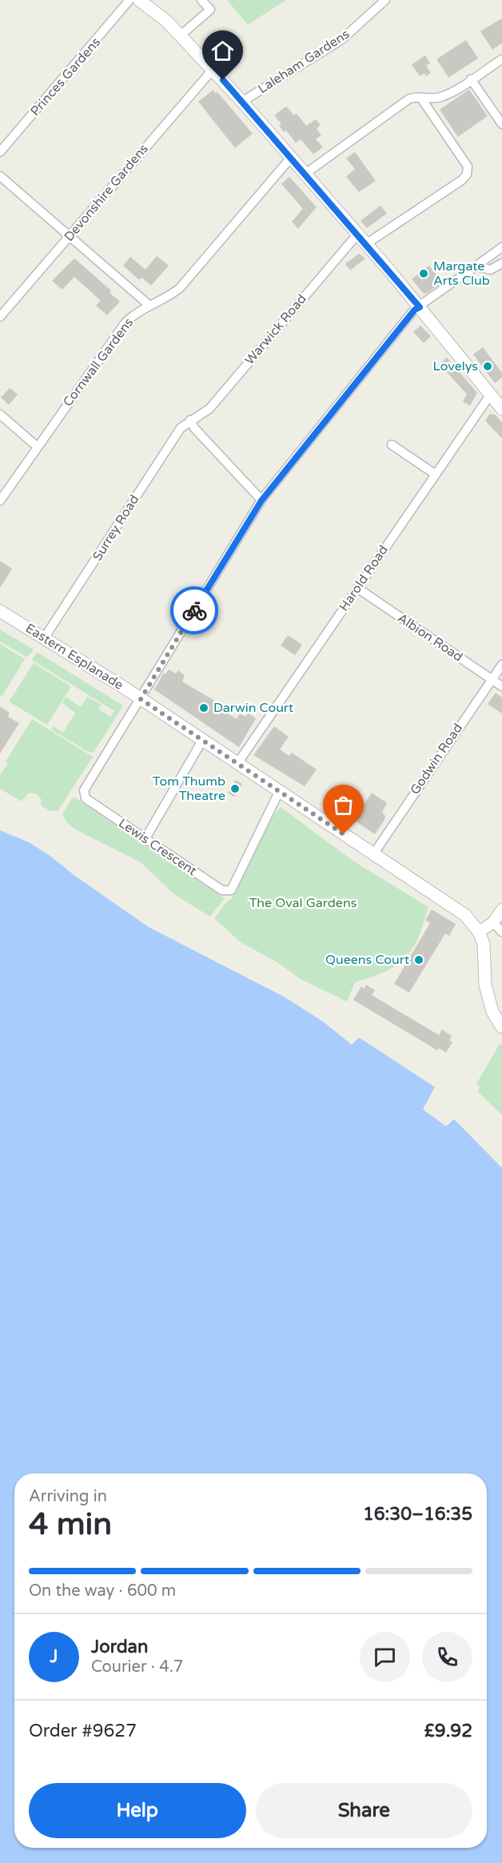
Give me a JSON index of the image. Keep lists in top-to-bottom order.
{
  "streets": {
    "main road": ["Eastern Esplanade"],
    "street": [
      "Laleham Gardens",
      "Princes Gardens",
      "Devonshire Gardens",
      "Warwick Road",
      "Cornwall Gardens",
      "Surrey Road",
      "Harold Road",
      "Albion Road",
      "Godwin Road",
      "Lewis Crescent"
    ]
  },
  "crossings": [
    ["Warwick Road", "Surrey Road"],
    ["Surrey Road", "Eastern Esplanade"],
    ["Harold Road", "Albion Road"],
    ["Harold Road", "Eastern Esplanade"],
    ["Albion Road", "Godwin Road"],
    ["Eastern Esplanade", "Godwin Road"],
    ["Eastern Esplanade", "Lewis Crescent"]
  ],
  "parks": ["The Oval Gardens"],
  "places": [
    "Margate Arts Club",
    "Lovelys",
    "Darwin Court",
    "Tom Thumb Theatre",
    "Queens Court"
  ],
  "page": {
    "heading": ["4 min", "Arriving in", "16:30–16:35"],
    "panel": [
      "Jordan",
      "Courier · 4.7",
      "Order #9627",
      "£9.92"
    ],
    "bar": "On the way · 600 m",
    "round": "J",
    "buttons": ["Help", "Share"]
  }
}
